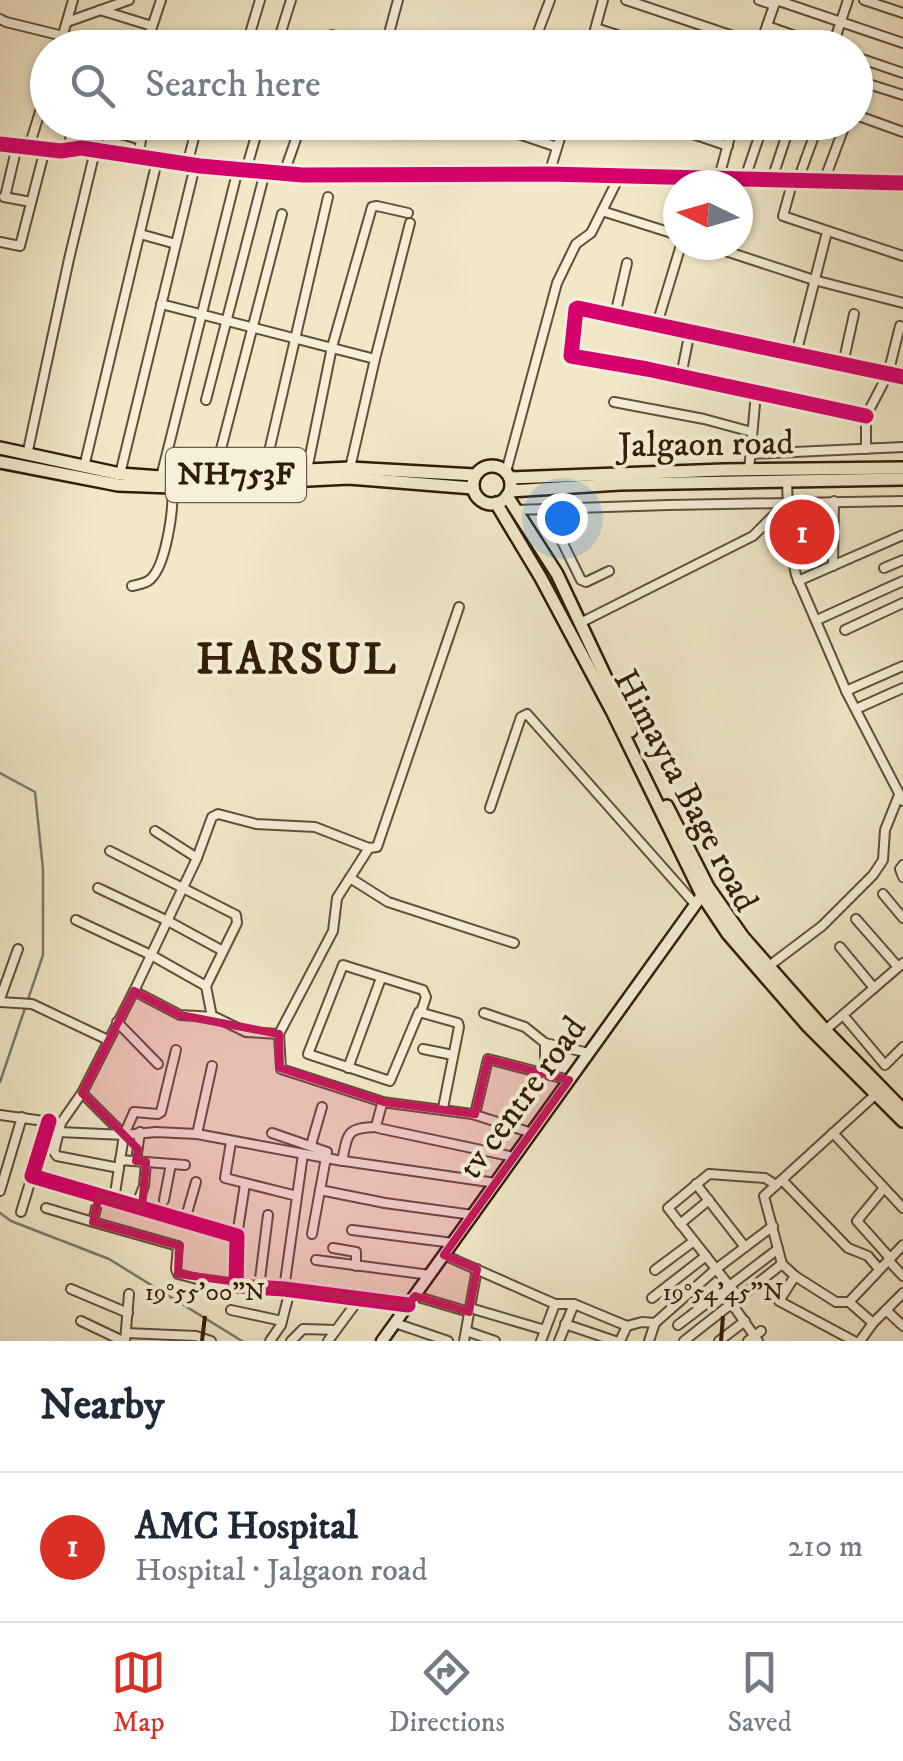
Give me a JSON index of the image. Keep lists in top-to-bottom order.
{
  "streets": {
    "main road": [
      "Jalgaon road",
      "NH753F",
      "Himayta Bage road",
      "tv centre road"
    ]
  },
  "crossings": [
    ["Jalgaon road", "NH753F"],
    ["Jalgaon road", "Himayta Bage road"],
    ["NH753F", "Himayta Bage road"],
    ["Himayta Bage road", "tv centre road"]
  ],
  "districts": ["HARSUL"],
  "north": "left",
  "page": {
    "search": "Search here",
    "pins": "1",
    "heading": "Nearby",
    "list": [
      {
        "mark": "1",
        "name": "AMC Hospital",
        "note": "Hospital · Jalgaon road",
        "value": "210 m"
      }
    ],
    "nav": ["Map", "Directions", "Saved"]
  },
  "coordinates": ["19°55'00\"N", "19°54'45\"N"]
}
